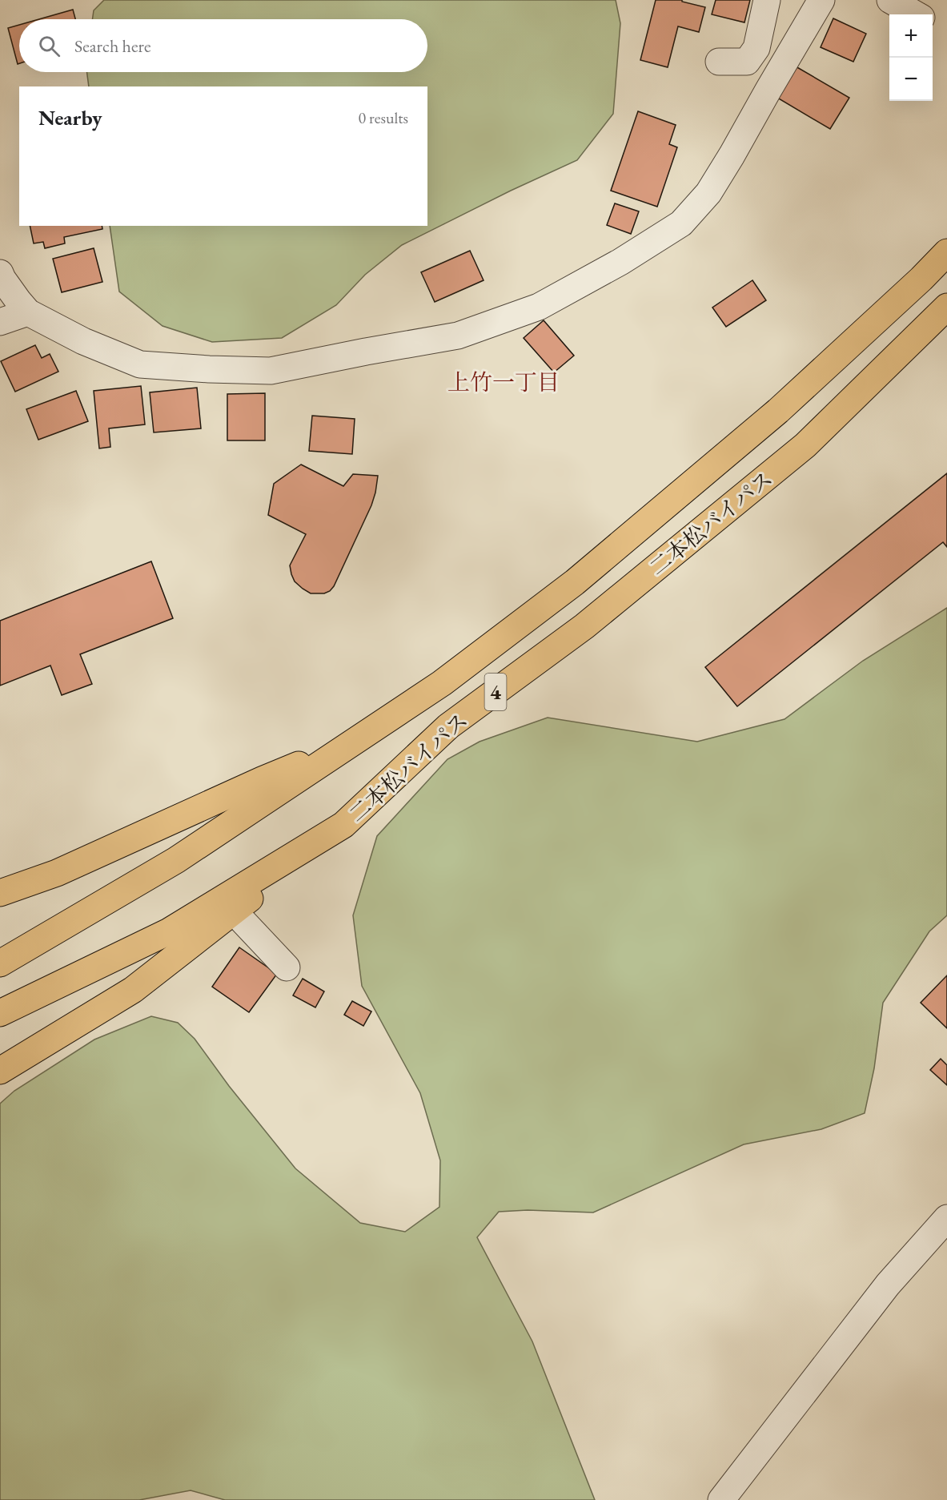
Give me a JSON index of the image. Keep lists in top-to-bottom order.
{
  "streets": {
    "highway": ["二本松バイパス", "4"]
  },
  "districts": ["上竹一丁目"],
  "page": {
    "map_buttons": ["+", "−"],
    "search": "Search here",
    "heading": ["Nearby", "0 results"]
  }
}
